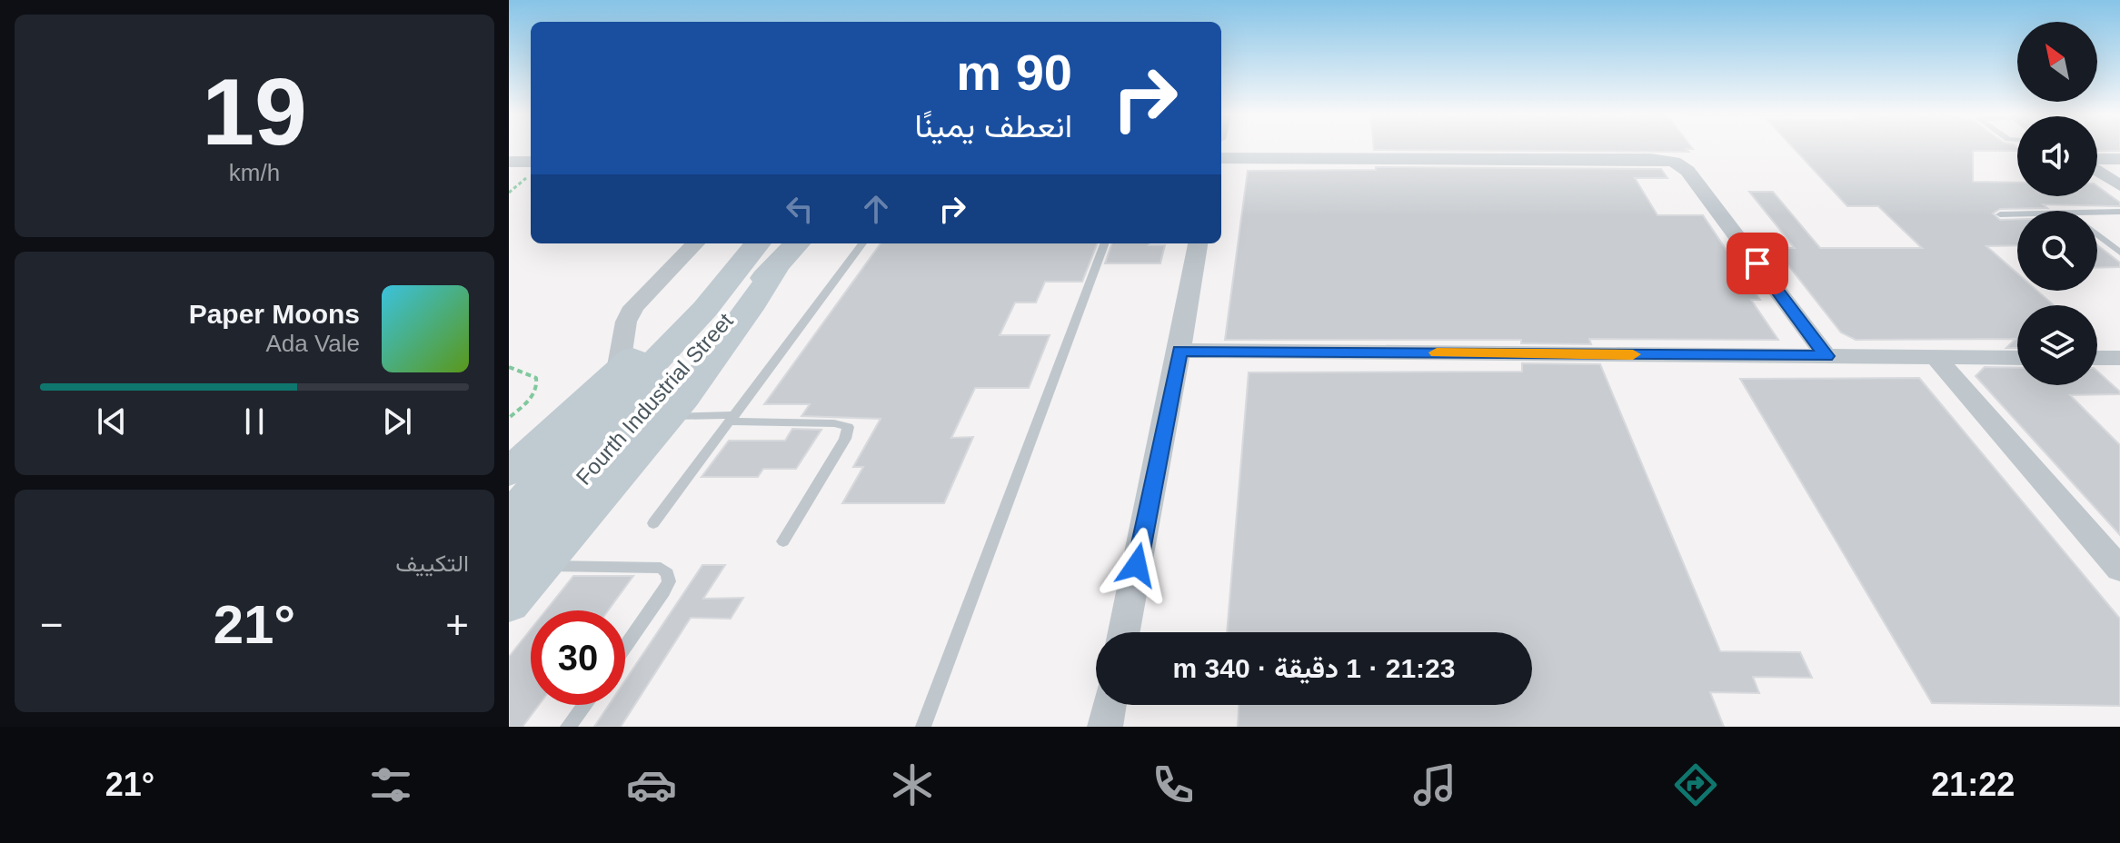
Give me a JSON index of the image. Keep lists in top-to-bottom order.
{
  "streets": {
    "main road": ["Fourth Industrial Street"]
  },
  "north": "top left",
  "page": {
    "tile": [
      ["19", "km/h"],
      "التكييف"
    ],
    "turn": ["90 m", "انعطف يمينًا"],
    "song": ["Paper Moons", "Ada Vale"],
    "heat": ["−", "21°", "+"],
    "limit": "30",
    "trip": "21:23 · 1 دقيقة · 340 m",
    "tabs": ["21:22", "21°"]
  }
}
